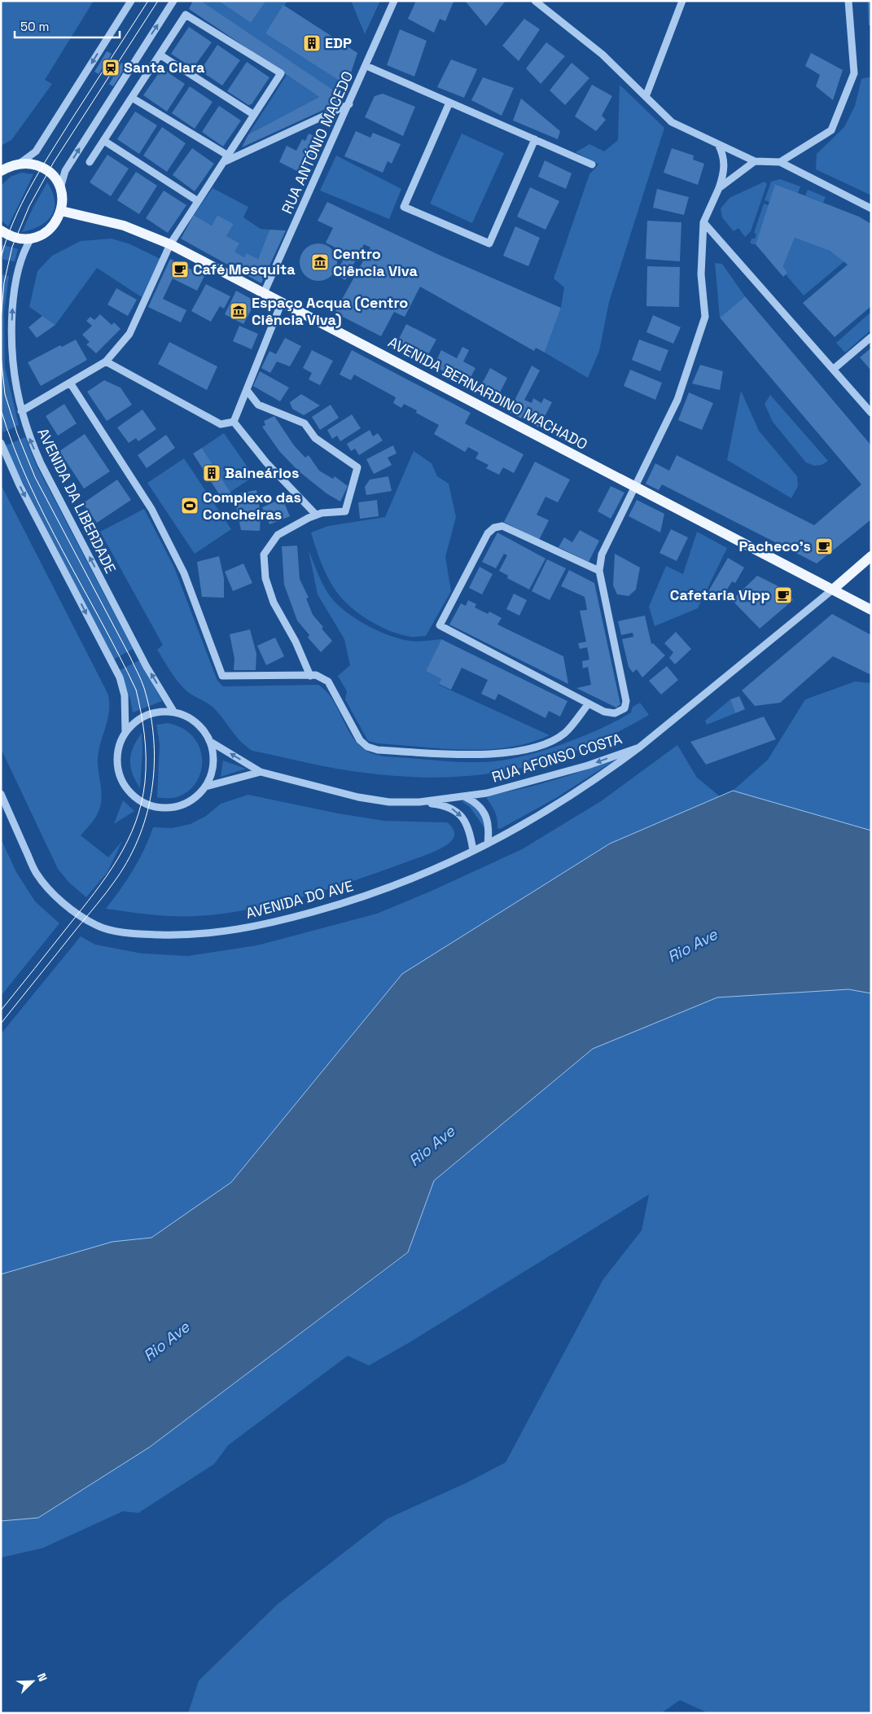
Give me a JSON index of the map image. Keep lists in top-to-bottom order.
{
  "streets": {
    "main road": ["AVENIDA BERNARDINO MACHADO"],
    "street": [
      "RUA ANTÓNIO MACEDO",
      "AVENIDA DA LIBERDADE",
      "RUA AFONSO COSTA",
      "AVENIDA DO AVE"
    ]
  },
  "crossings": [
    ["RUA ANTÓNIO MACEDO", "AVENIDA BERNARDINO MACHADO"],
    ["AVENIDA BERNARDINO MACHADO", "RUA AFONSO COSTA"],
    ["AVENIDA DA LIBERDADE", "RUA AFONSO COSTA"],
    ["RUA AFONSO COSTA", "AVENIDA DO AVE"]
  ],
  "water": ["Rio Ave"],
  "places": {
    "building": ["EDP", "Balneários"],
    "station": ["Santa Clara"],
    "museum": ["Centro Ciência Viva", "Espaço Acqua (Centro Ciência Viva)"],
    "cafe": ["Café Mesquita", "Pacheco's", "Cafetaria Vipp"],
    "sports": ["Complexo das Concheiras"]
  },
  "scale_bar": "50 m",
  "north": "top right"
}
